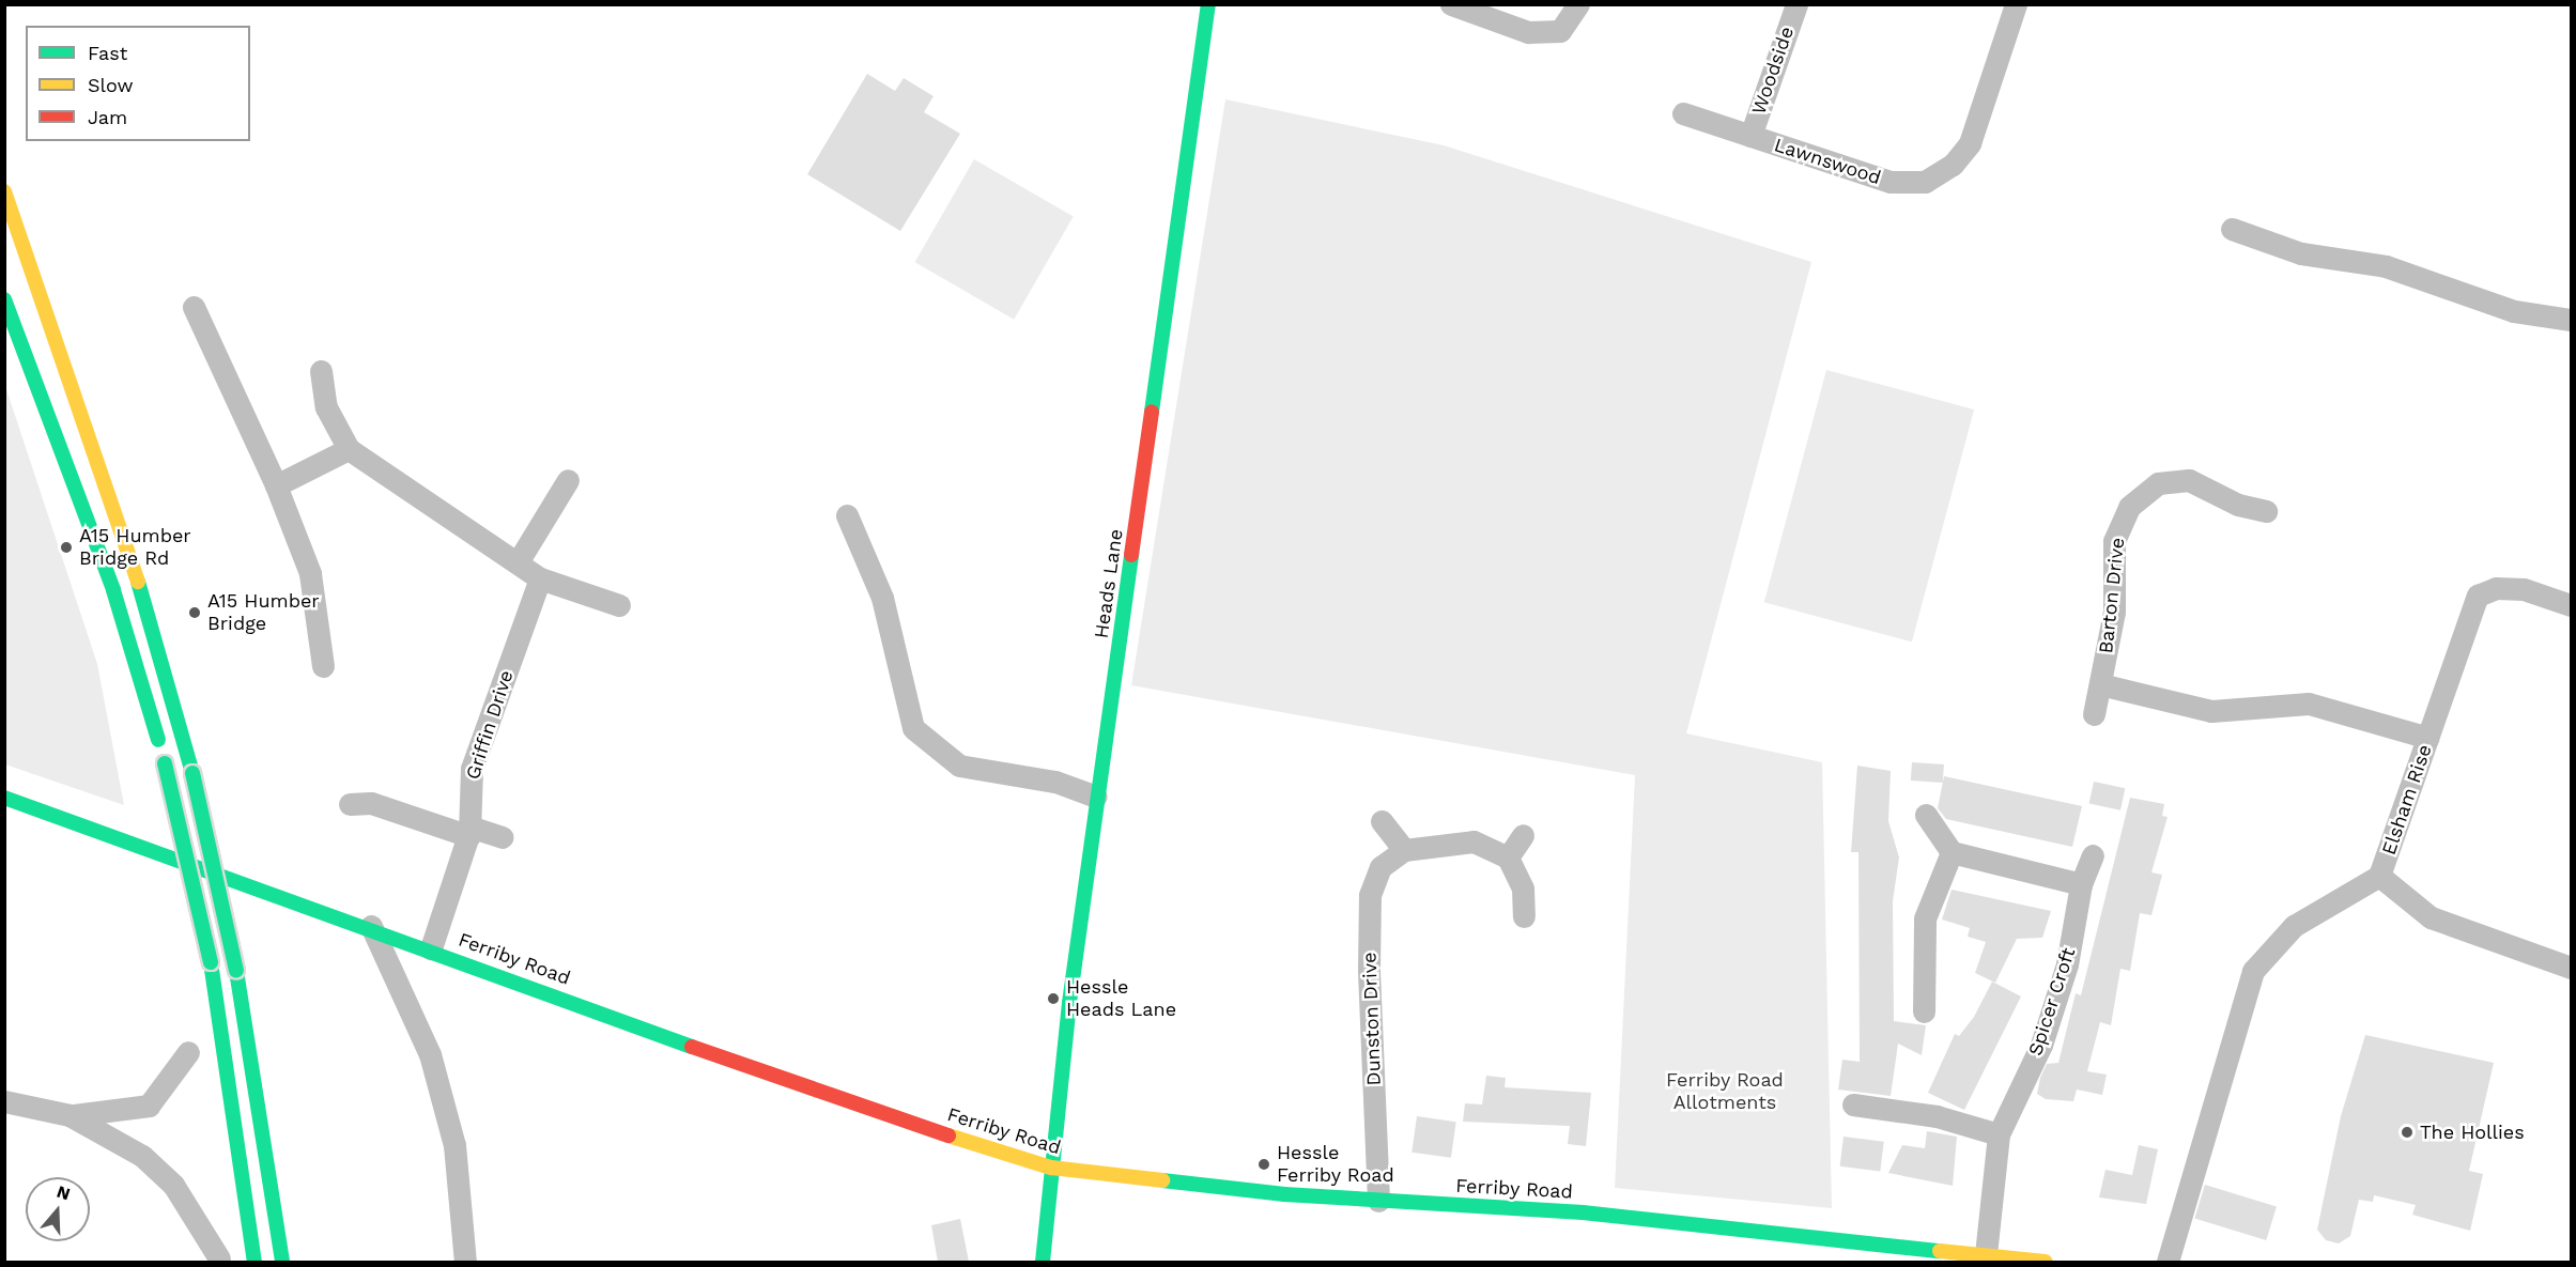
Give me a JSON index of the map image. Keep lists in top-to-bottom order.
{
  "streets": {
    "main road": ["Heads Lane", "Ferriby Road"],
    "street": [
      "Woodside",
      "Lawnswood",
      "Barton Drive",
      "Griffin Drive",
      "Elsham Rise",
      "Spicer Croft",
      "Dunston Drive"
    ]
  },
  "crossings": [
    ["Woodside", "Lawnswood"],
    ["Heads Lane", "Ferriby Road"],
    ["Griffin Drive", "Ferriby Road"],
    ["Ferriby Road", "Spicer Croft"],
    ["Ferriby Road", "Dunston Drive"]
  ],
  "parks": ["Ferriby Road Allotments"],
  "places": [
    "A15 Humber Bridge Rd",
    "A15 Humber Bridge",
    "Hessle Heads Lane",
    "The Hollies",
    "Hessle Ferriby Road"
  ],
  "legend": ["Fast", "Slow", "Jam"],
  "north": "top"
}
